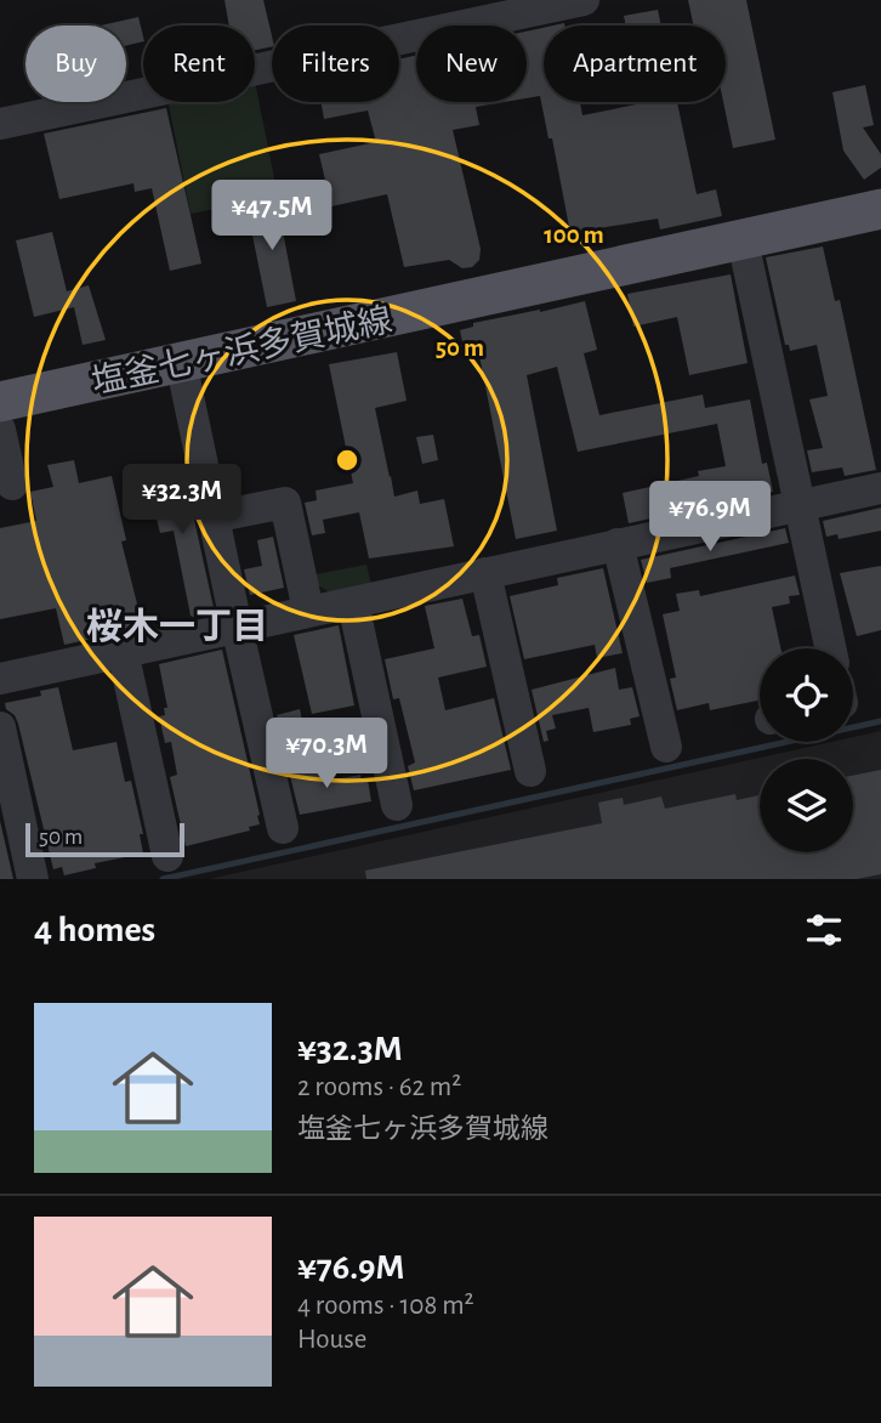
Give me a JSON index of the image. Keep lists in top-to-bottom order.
{
  "streets": {
    "main road": ["塩釜七ヶ浜多賀城線"]
  },
  "districts": ["桜木一丁目"],
  "scale_bar": "50 m",
  "page": {
    "chip": [
      "Buy",
      "Rent",
      "Filters",
      "New",
      "Apartment"
    ],
    "price": [
      "¥47.5M",
      "¥32.3M",
      "¥76.9M",
      "¥70.3M"
    ],
    "scale": "50 m",
    "heading": "4 homes",
    "list": [
      {
        "name": "¥32.3M",
        "note": "2 rooms · 62 m² · 塩釜七ヶ浜多賀城線"
      },
      {
        "name": "¥76.9M",
        "note": "4 rooms · 108 m² · House"
      }
    ]
  },
  "rings": ["100 m", "50 m"]
}
